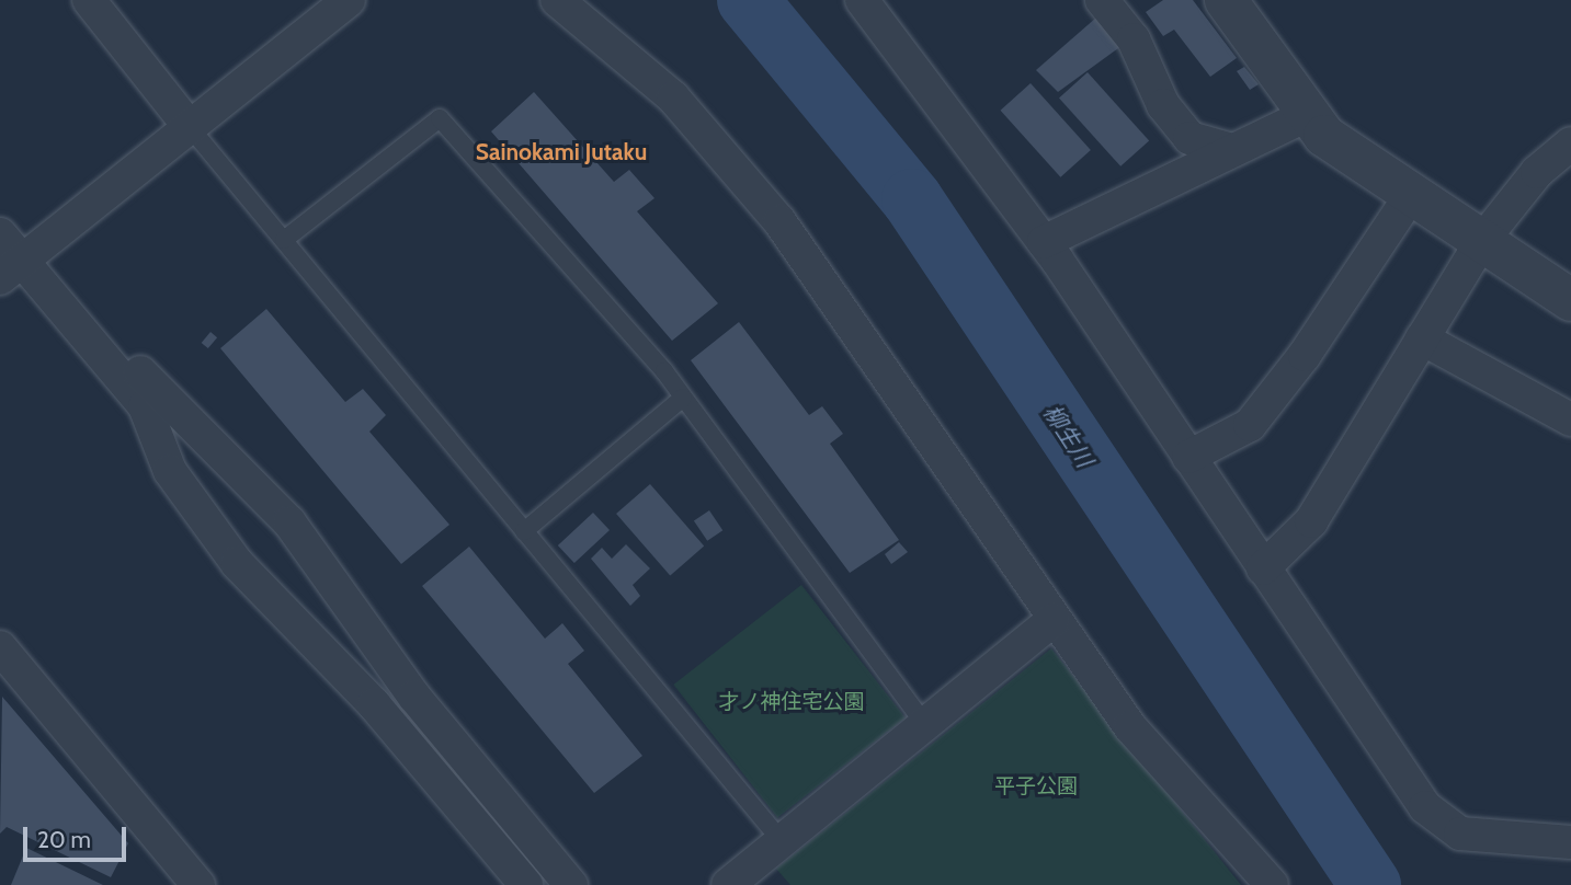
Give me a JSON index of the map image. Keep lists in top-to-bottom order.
{
  "districts": ["Sainokami Jutaku"],
  "water": ["柳生川"],
  "parks": ["才ノ神住宅公園", "平子公園"],
  "scale_bar": "20 m"
}
